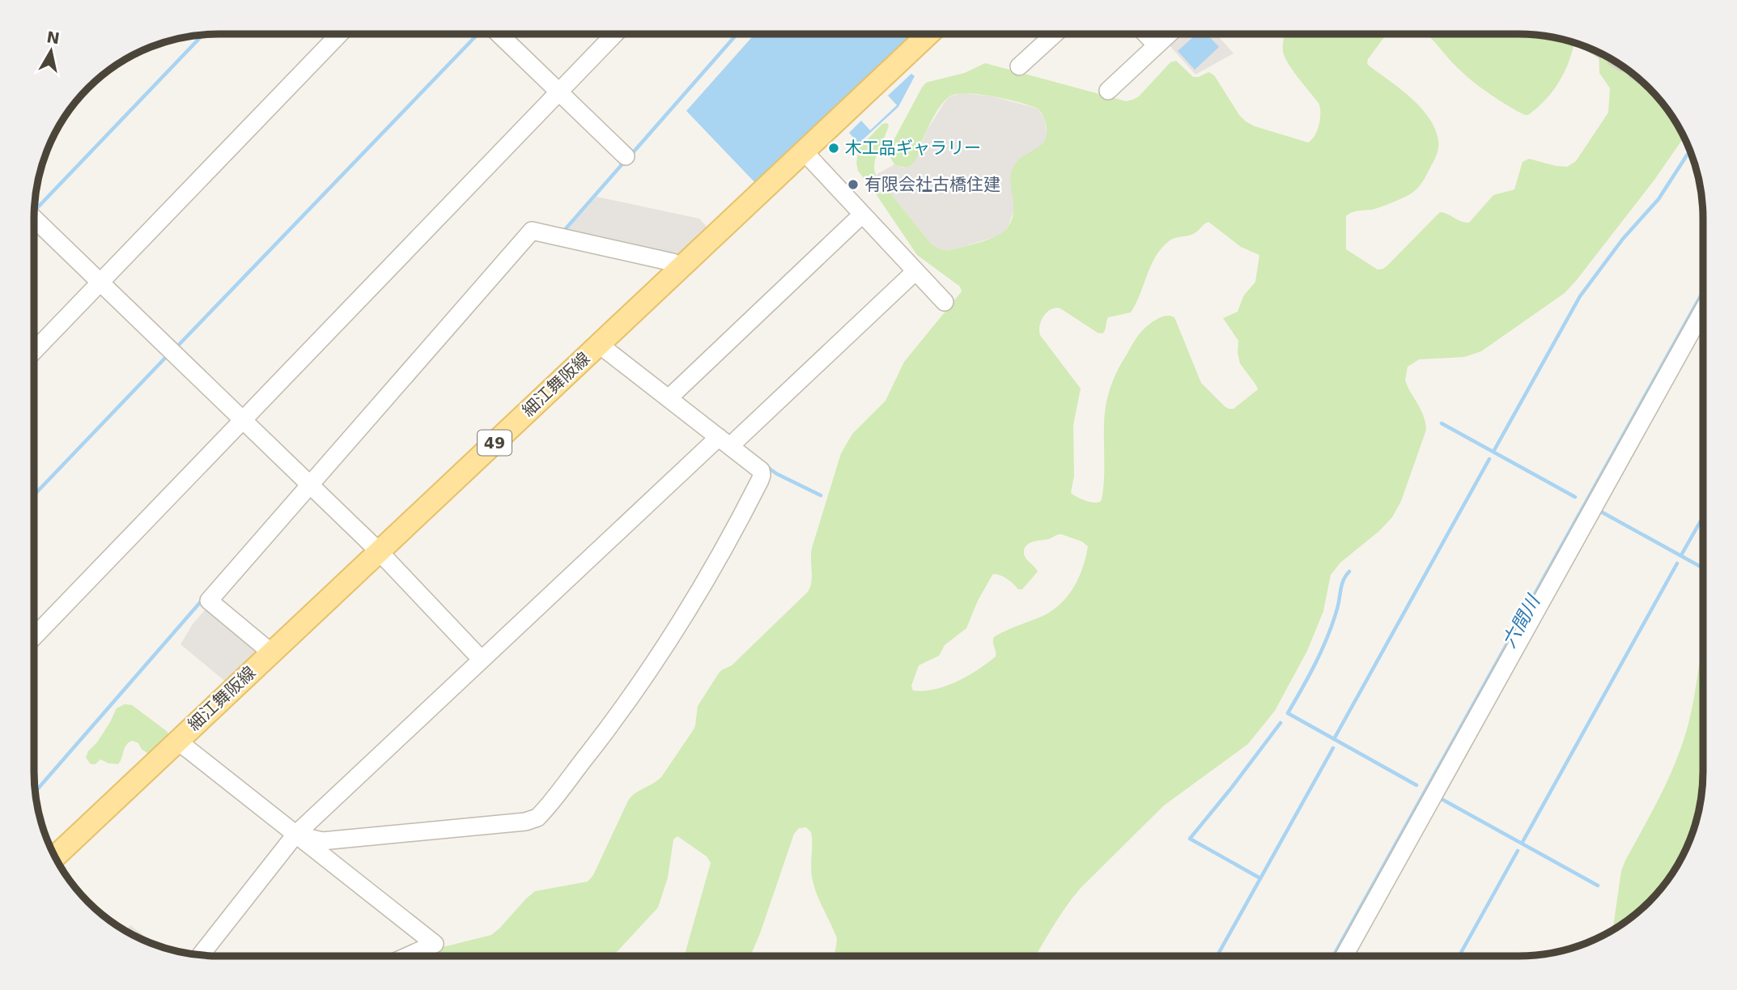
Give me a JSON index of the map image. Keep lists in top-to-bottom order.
{
  "streets": {
    "main road": ["細江舞阪線", "49"]
  },
  "water": ["六間川"],
  "places": ["木工品ギャラリー", "有限会社古橋住建"],
  "north": "top"
}
